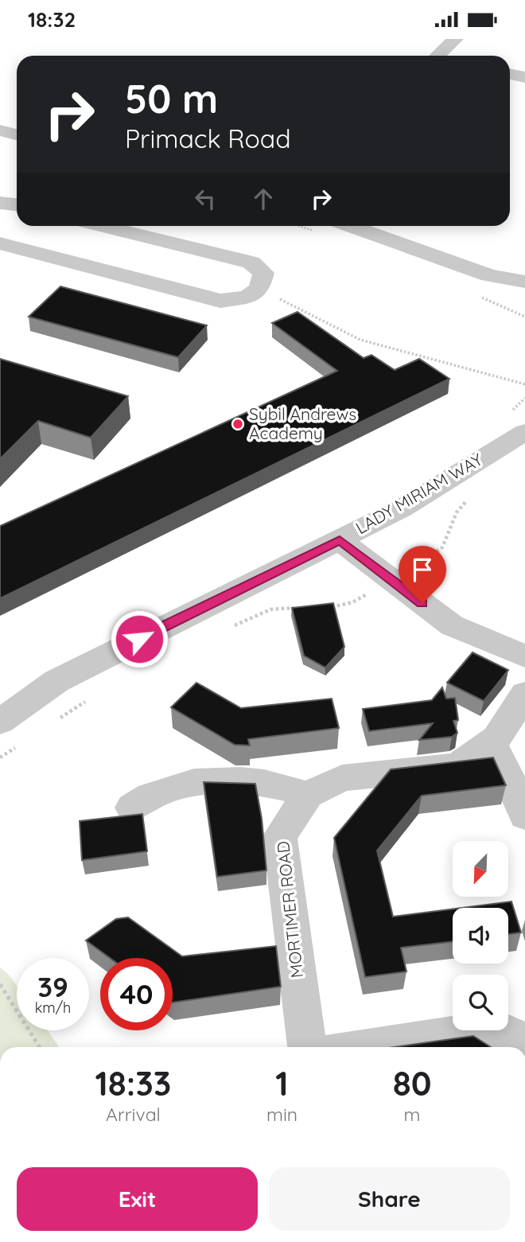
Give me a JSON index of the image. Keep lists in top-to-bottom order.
{
  "streets": {
    "street": ["LADY MIRIAM WAY", "MORTIMER ROAD"]
  },
  "places": ["Sybil Andrews Academy"],
  "north": "bottom left",
  "page": {
    "status": "18:32",
    "turn": ["50 m", "Primack Road"],
    "speed": "39 km/h",
    "limit": "40",
    "eta": [
      "18:33",
      "Arrival",
      "1",
      "min",
      "80",
      "m"
    ],
    "buttons": ["Exit", "Share"]
  }
}
